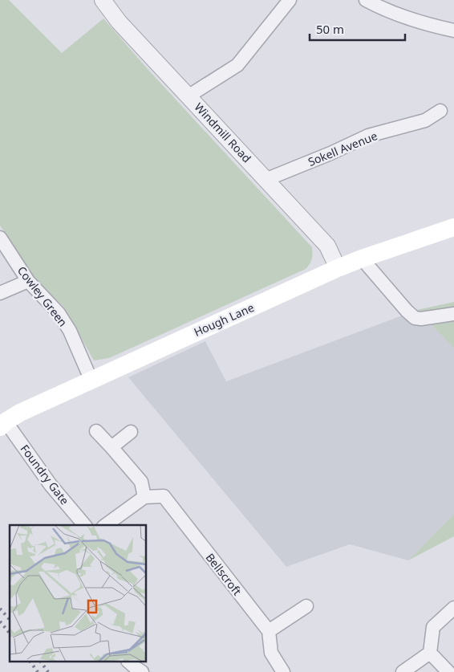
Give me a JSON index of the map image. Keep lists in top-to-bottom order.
{
  "streets": {
    "main road": ["Hough Lane"],
    "street": [
      "Windmill Road",
      "Sokell Avenue",
      "Cowley Green",
      "Foundry Gate",
      "Bellscroft"
    ]
  },
  "crossings": [
    ["Windmill Road", "Sokell Avenue"],
    ["Windmill Road", "Hough Lane"],
    ["Cowley Green", "Hough Lane"],
    ["Hough Lane", "Foundry Gate"]
  ],
  "scale_bar": "50 m"
}
